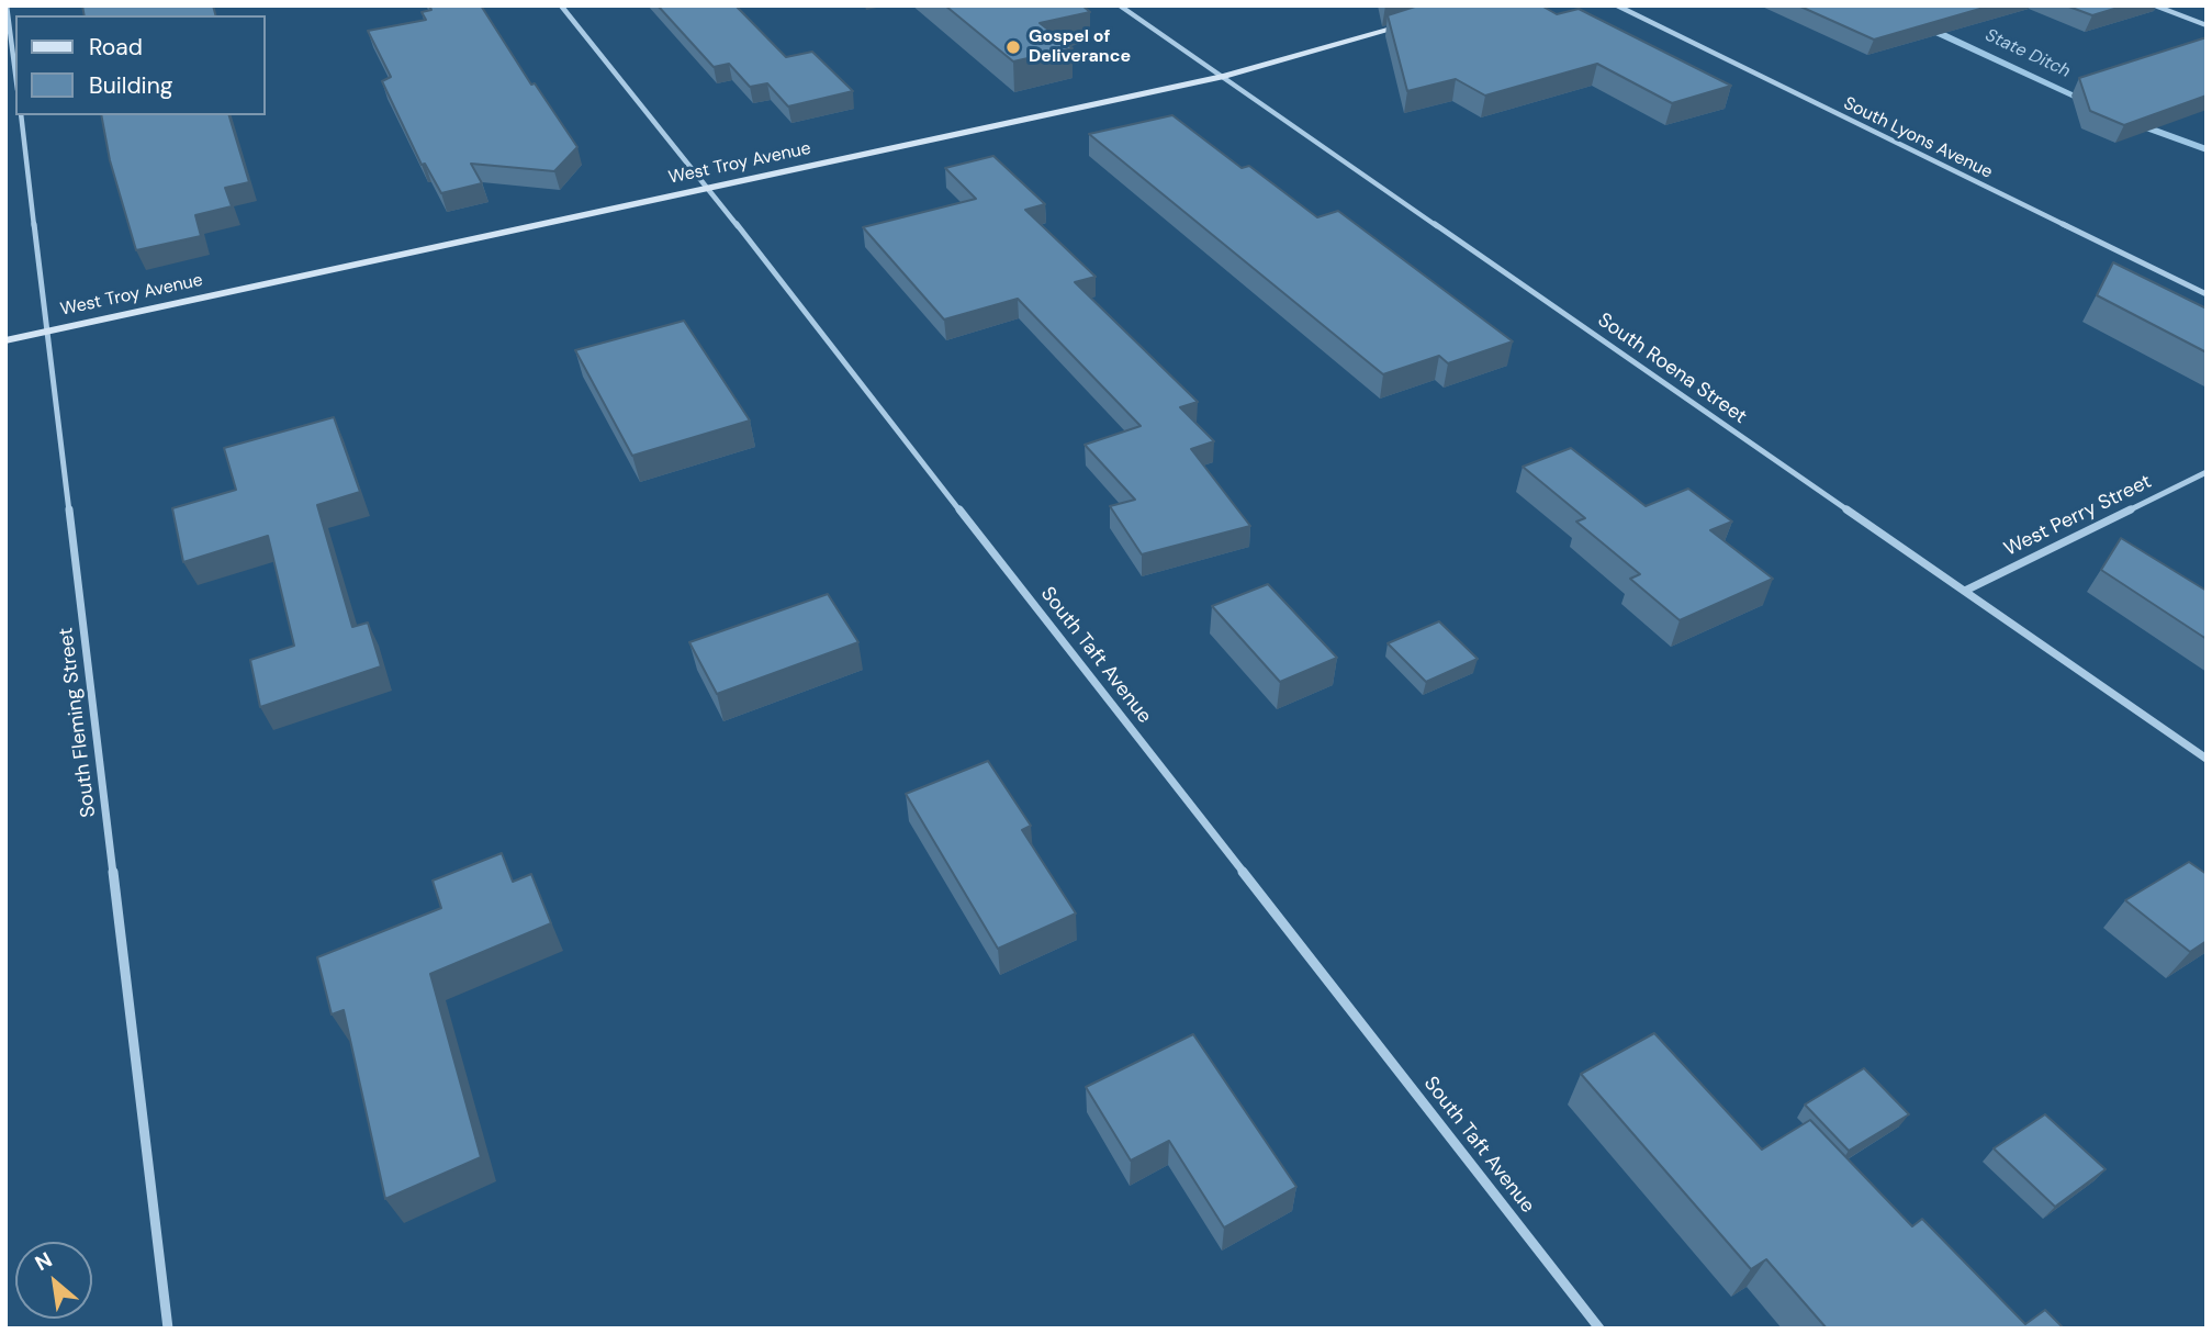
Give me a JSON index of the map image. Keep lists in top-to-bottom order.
{
  "streets": {
    "street": [
      "South Lyons Avenue",
      "West Troy Avenue",
      "South Roena Street",
      "West Perry Street",
      "South Taft Avenue",
      "South Fleming Street"
    ]
  },
  "crossings": [
    ["West Troy Avenue", "South Roena Street"],
    ["West Troy Avenue", "South Taft Avenue"],
    ["West Troy Avenue", "South Fleming Street"],
    ["South Roena Street", "West Perry Street"]
  ],
  "water": ["State Ditch"],
  "places": ["Gospel of Deliverance"],
  "legend": ["Road", "Building"],
  "north": "top left"
}
